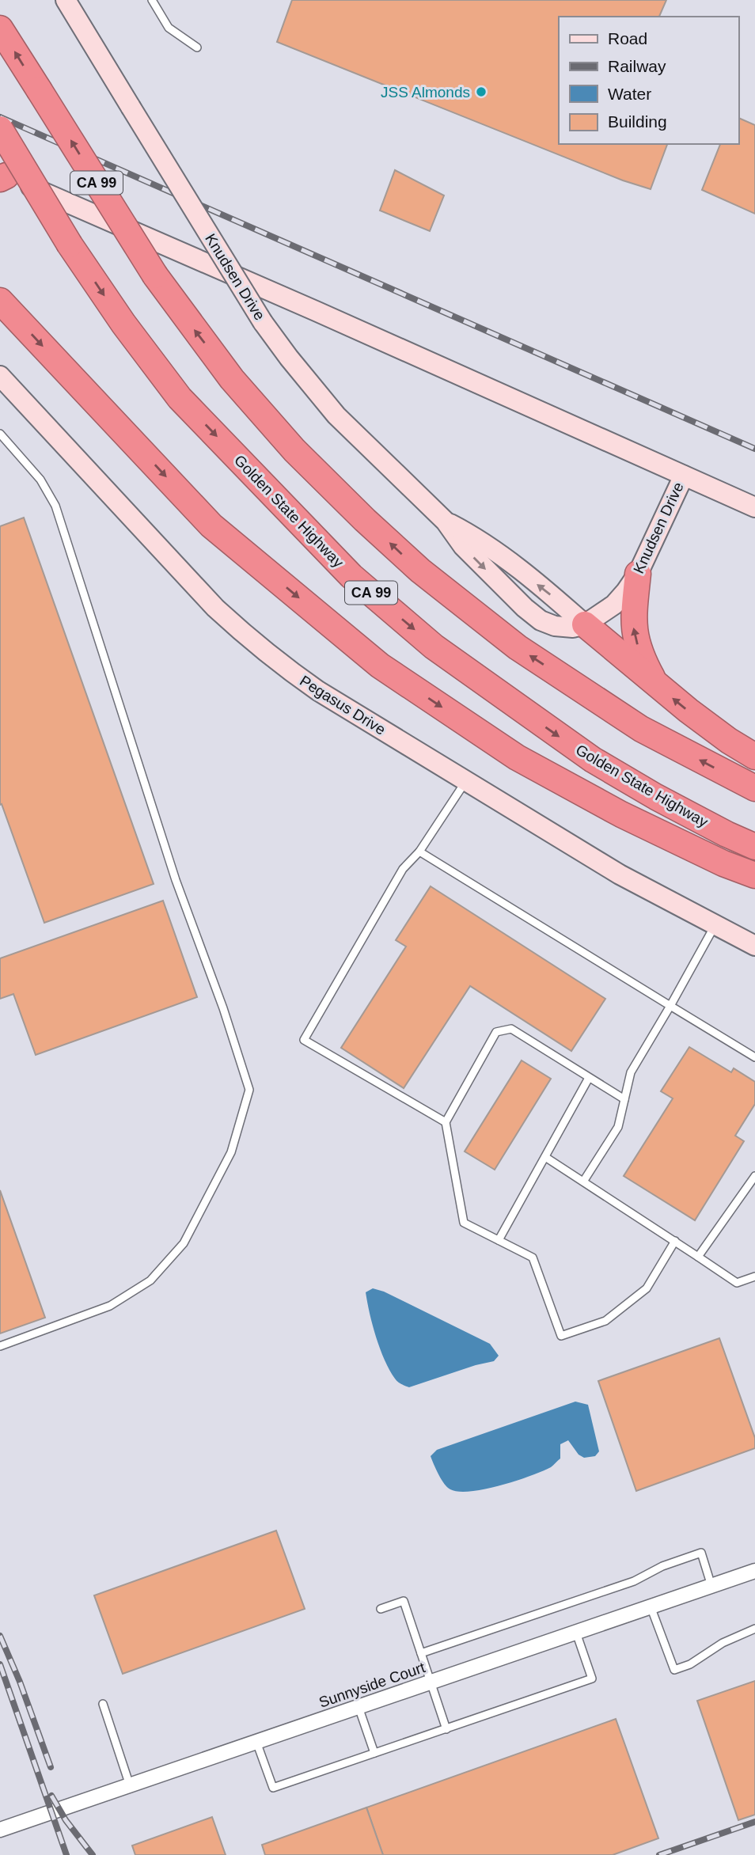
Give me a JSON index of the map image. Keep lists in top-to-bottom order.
{
  "streets": {
    "highway": ["CA 99", "Golden State Highway"],
    "street": ["Knudsen Drive", "Pegasus Drive", "Sunnyside Court"]
  },
  "places": ["JSS Almonds"],
  "legend": [
    "Road",
    "Railway",
    "Water",
    "Building"
  ]
}
